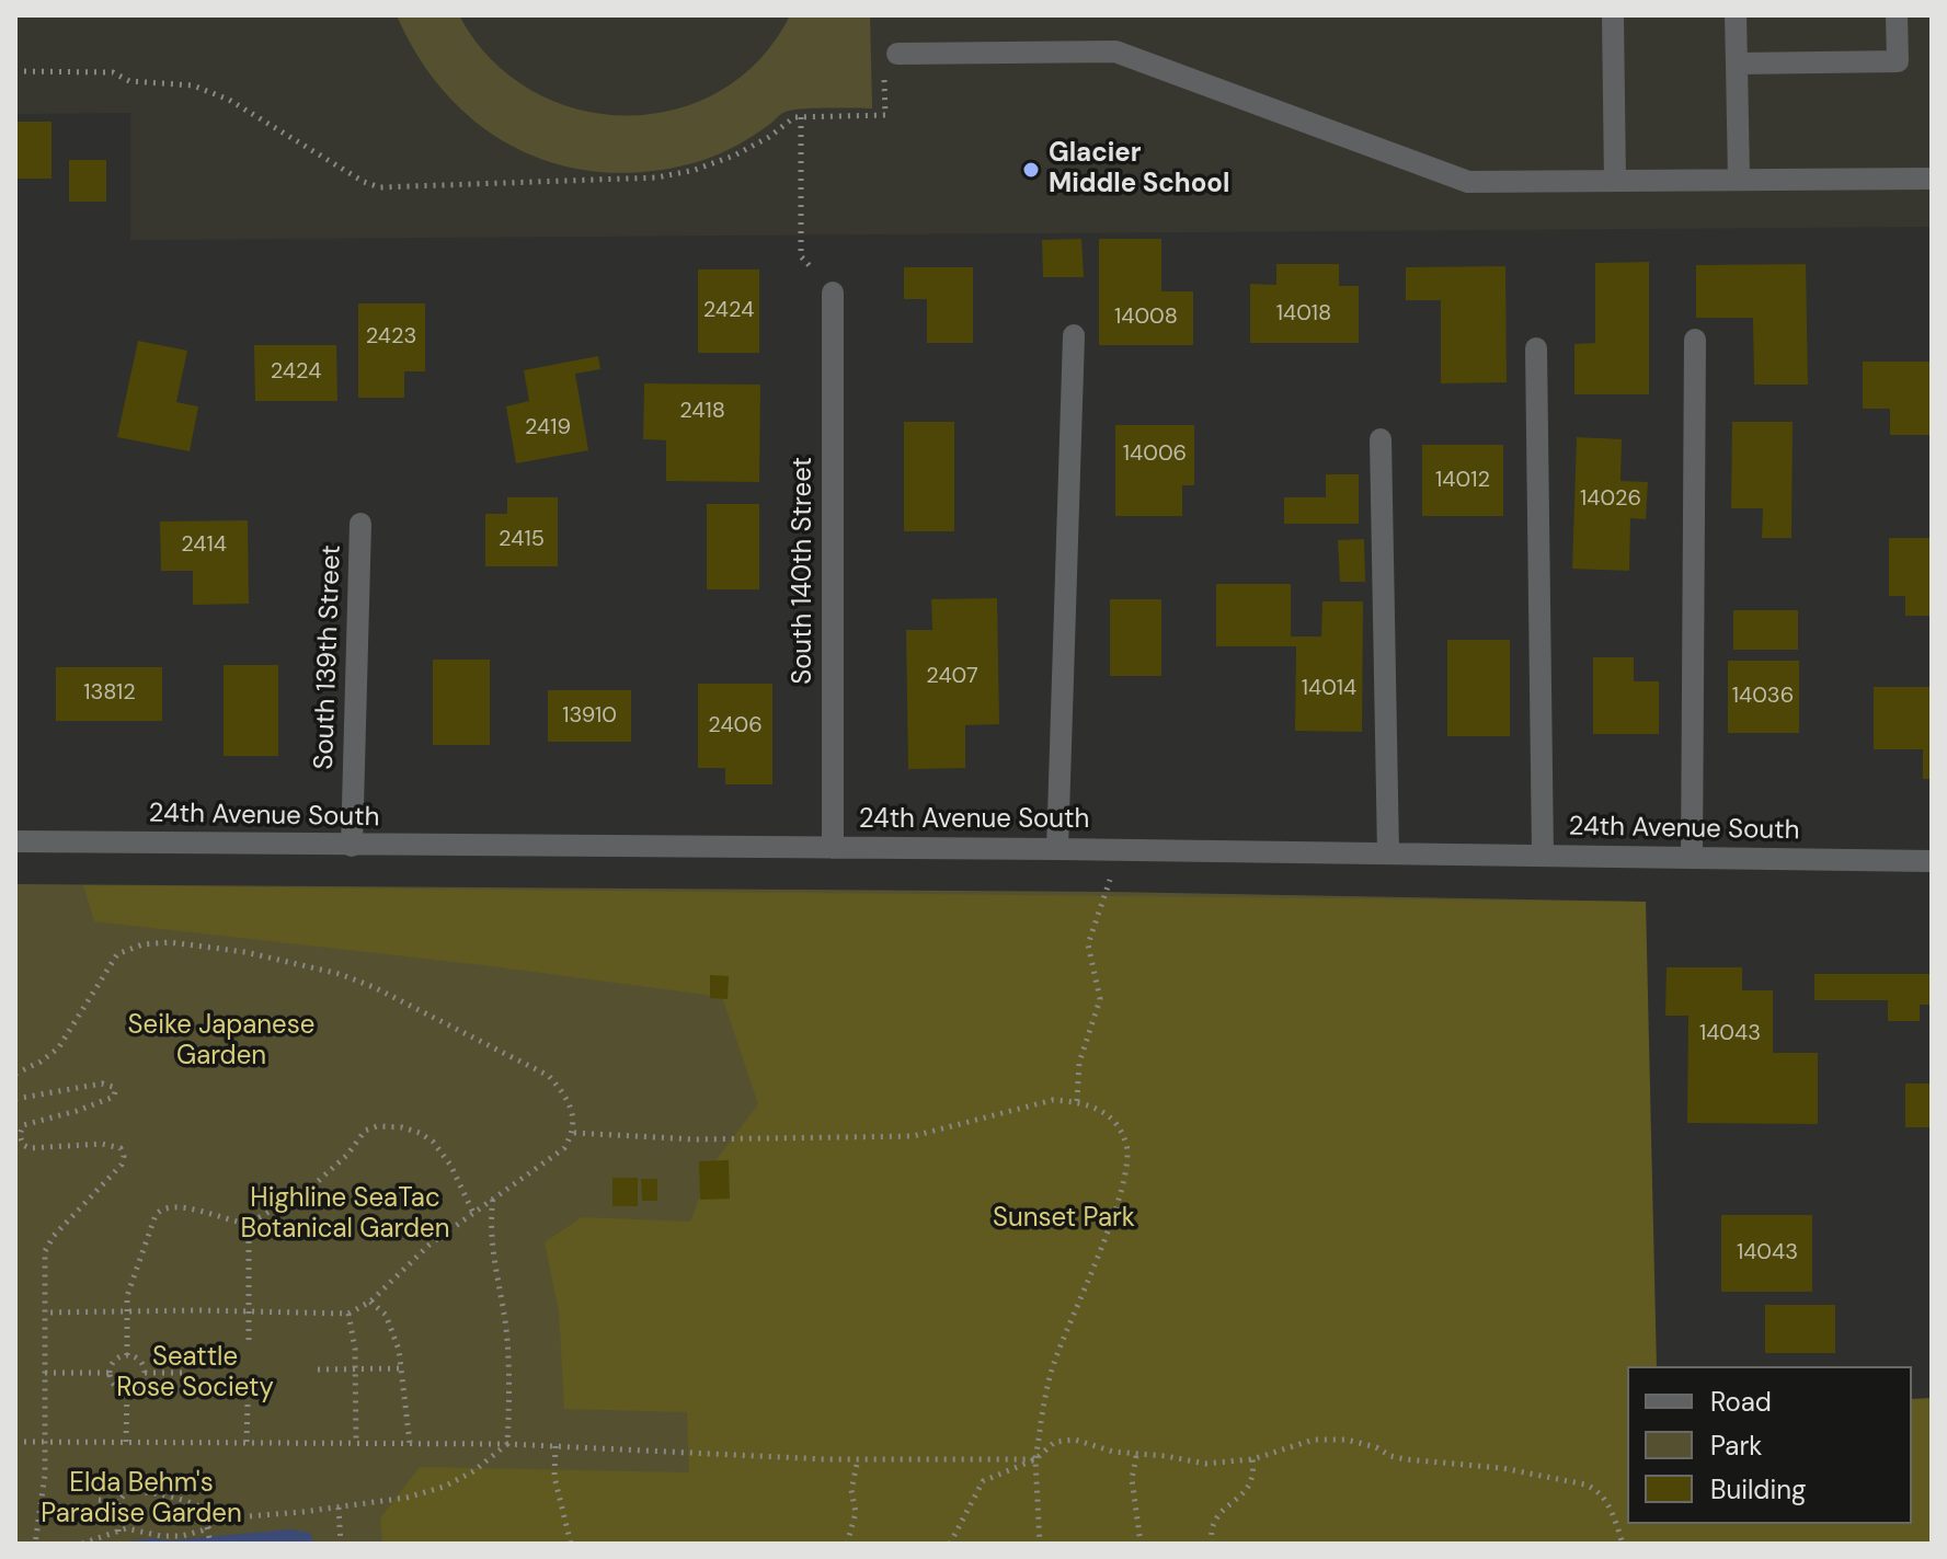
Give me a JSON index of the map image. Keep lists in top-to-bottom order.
{
  "streets": {
    "street": ["South 140th Street", "South 139th Street", "24th Avenue South"]
  },
  "crossings": [
    ["South 140th Street", "24th Avenue South"],
    ["South 139th Street", "24th Avenue South"]
  ],
  "parks": [
    "Seike Japanese Garden",
    "Highline SeaTac Botanical Garden",
    "Sunset Park",
    "Seattle Rose Society",
    "Elda Behm's Paradise Garden"
  ],
  "places": ["Glacier Middle School"],
  "house_numbers": [
    "2424",
    "14018",
    "14008",
    "2423",
    "2424",
    "2418",
    "2419",
    "14006",
    "14012",
    "14026",
    "2415",
    "2414",
    "2407",
    "14014",
    "13812",
    "14036",
    "13910",
    "2406",
    "14043",
    "14043"
  ],
  "legend": ["Road", "Park", "Building"]
}
